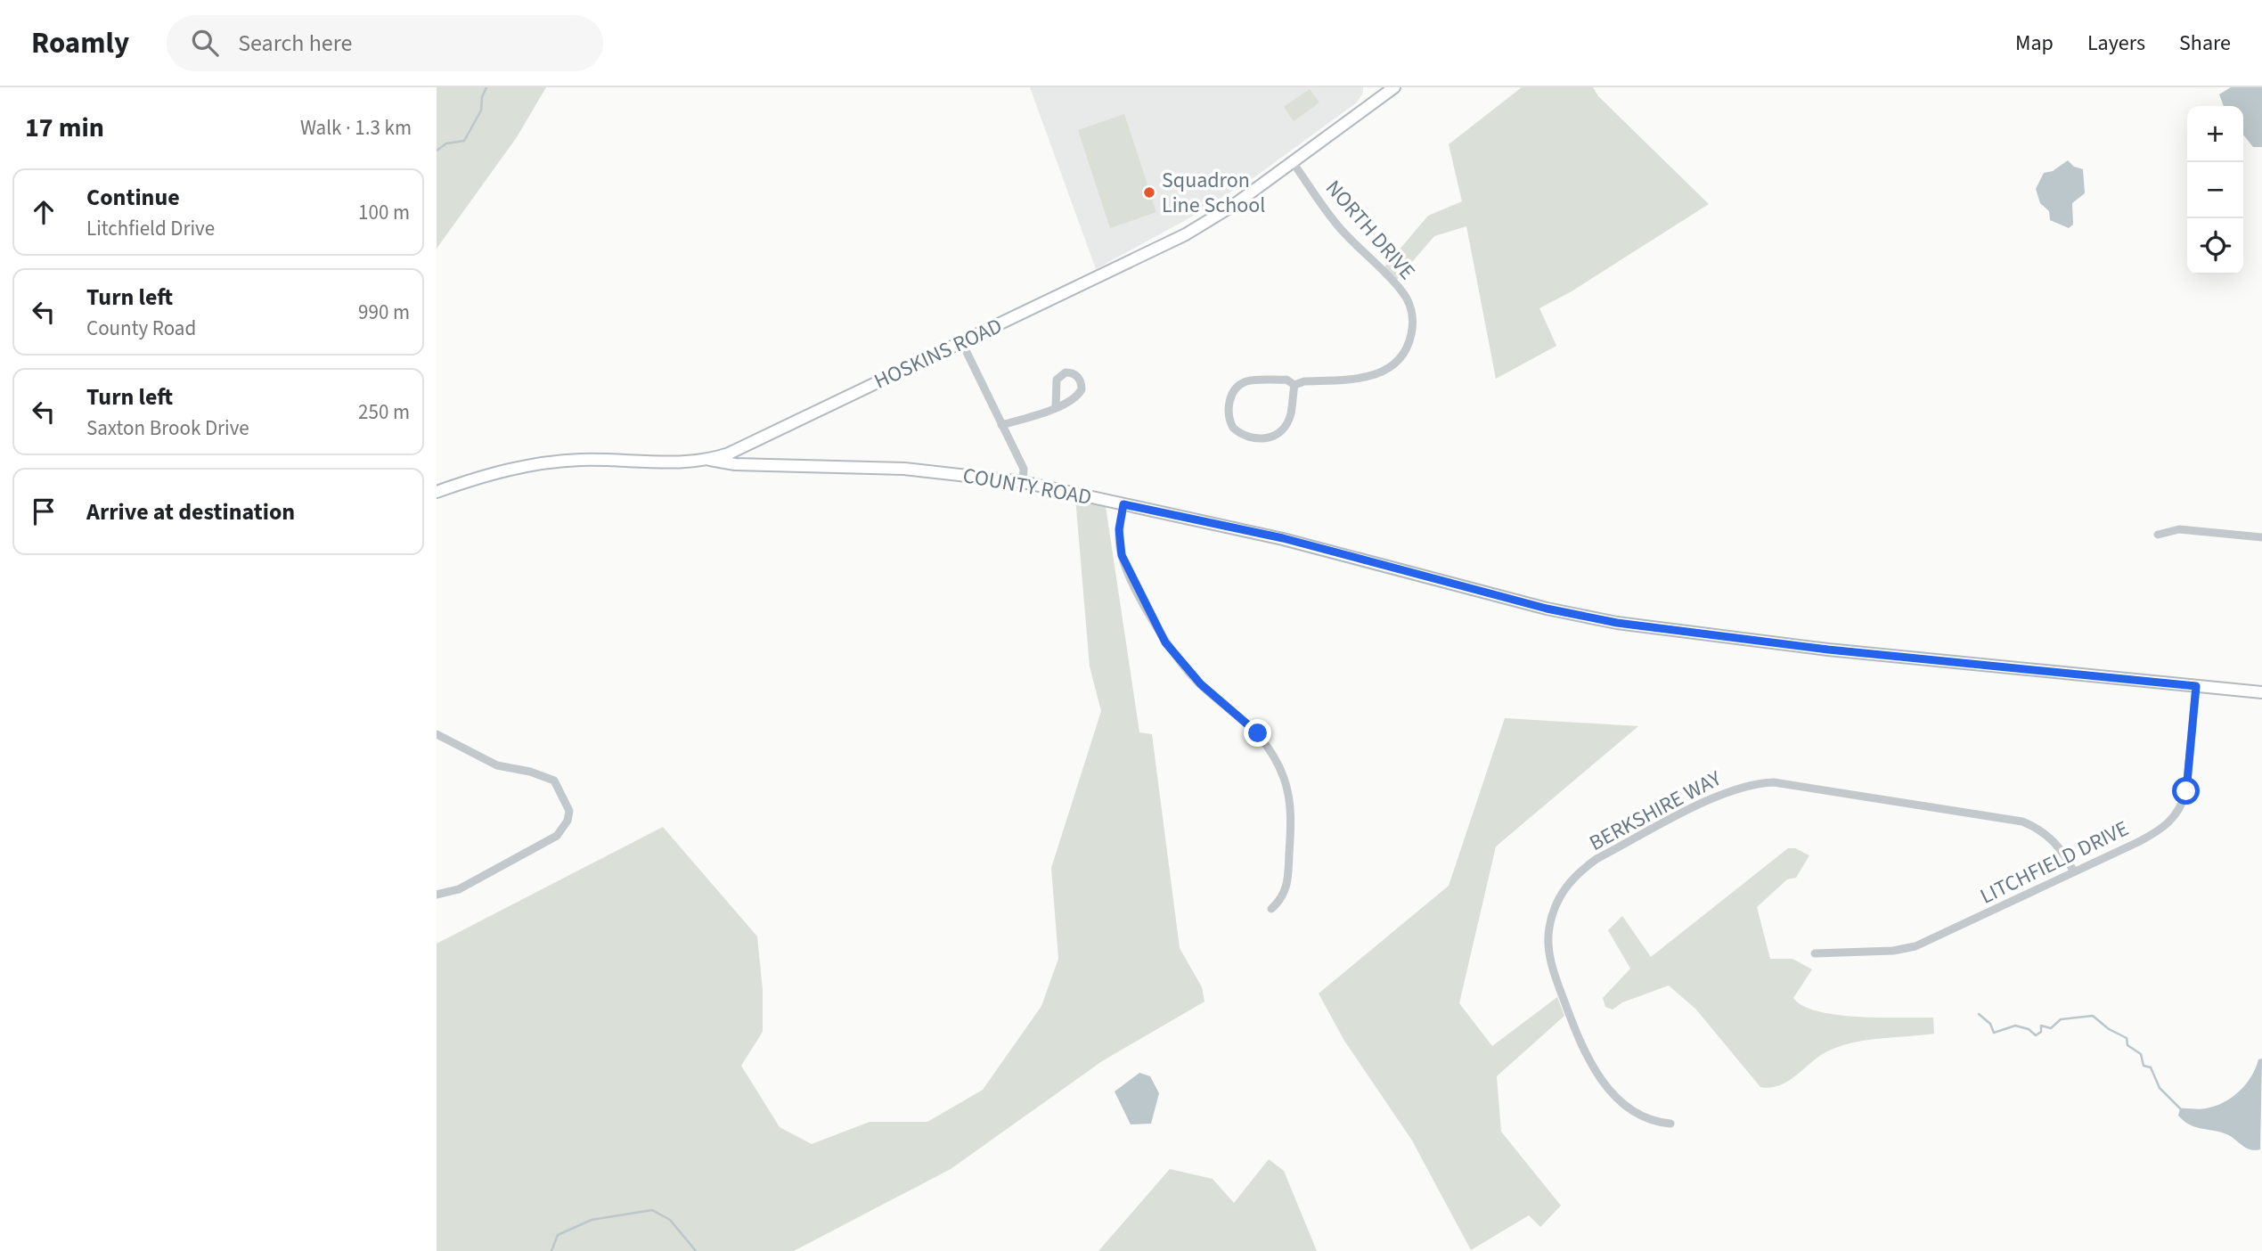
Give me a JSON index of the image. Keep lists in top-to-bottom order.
{
  "streets": {
    "street": [
      "NORTH DRIVE",
      "HOSKINS ROAD",
      "COUNTY ROAD",
      "BERKSHIRE WAY",
      "LITCHFIELD DRIVE"
    ]
  },
  "crossings": [
    ["NORTH DRIVE", "HOSKINS ROAD"],
    ["HOSKINS ROAD", "COUNTY ROAD"],
    ["COUNTY ROAD", "LITCHFIELD DRIVE"],
    ["BERKSHIRE WAY", "LITCHFIELD DRIVE"]
  ],
  "places": ["Squadron Line School"],
  "page": {
    "header": "Roamly",
    "search": "Search here",
    "nav": ["Map", "Layers", "Share"],
    "heading": ["17 min", "Walk · 1.3 km"],
    "map_buttons": ["+", "−"],
    "list": [
      ["Continue", "Litchfield Drive", "100 m"],
      ["Turn left", "County Road", "990 m"],
      ["Turn left", "Saxton Brook Drive", "250 m"],
      "Arrive at destination"
    ]
  }
}
